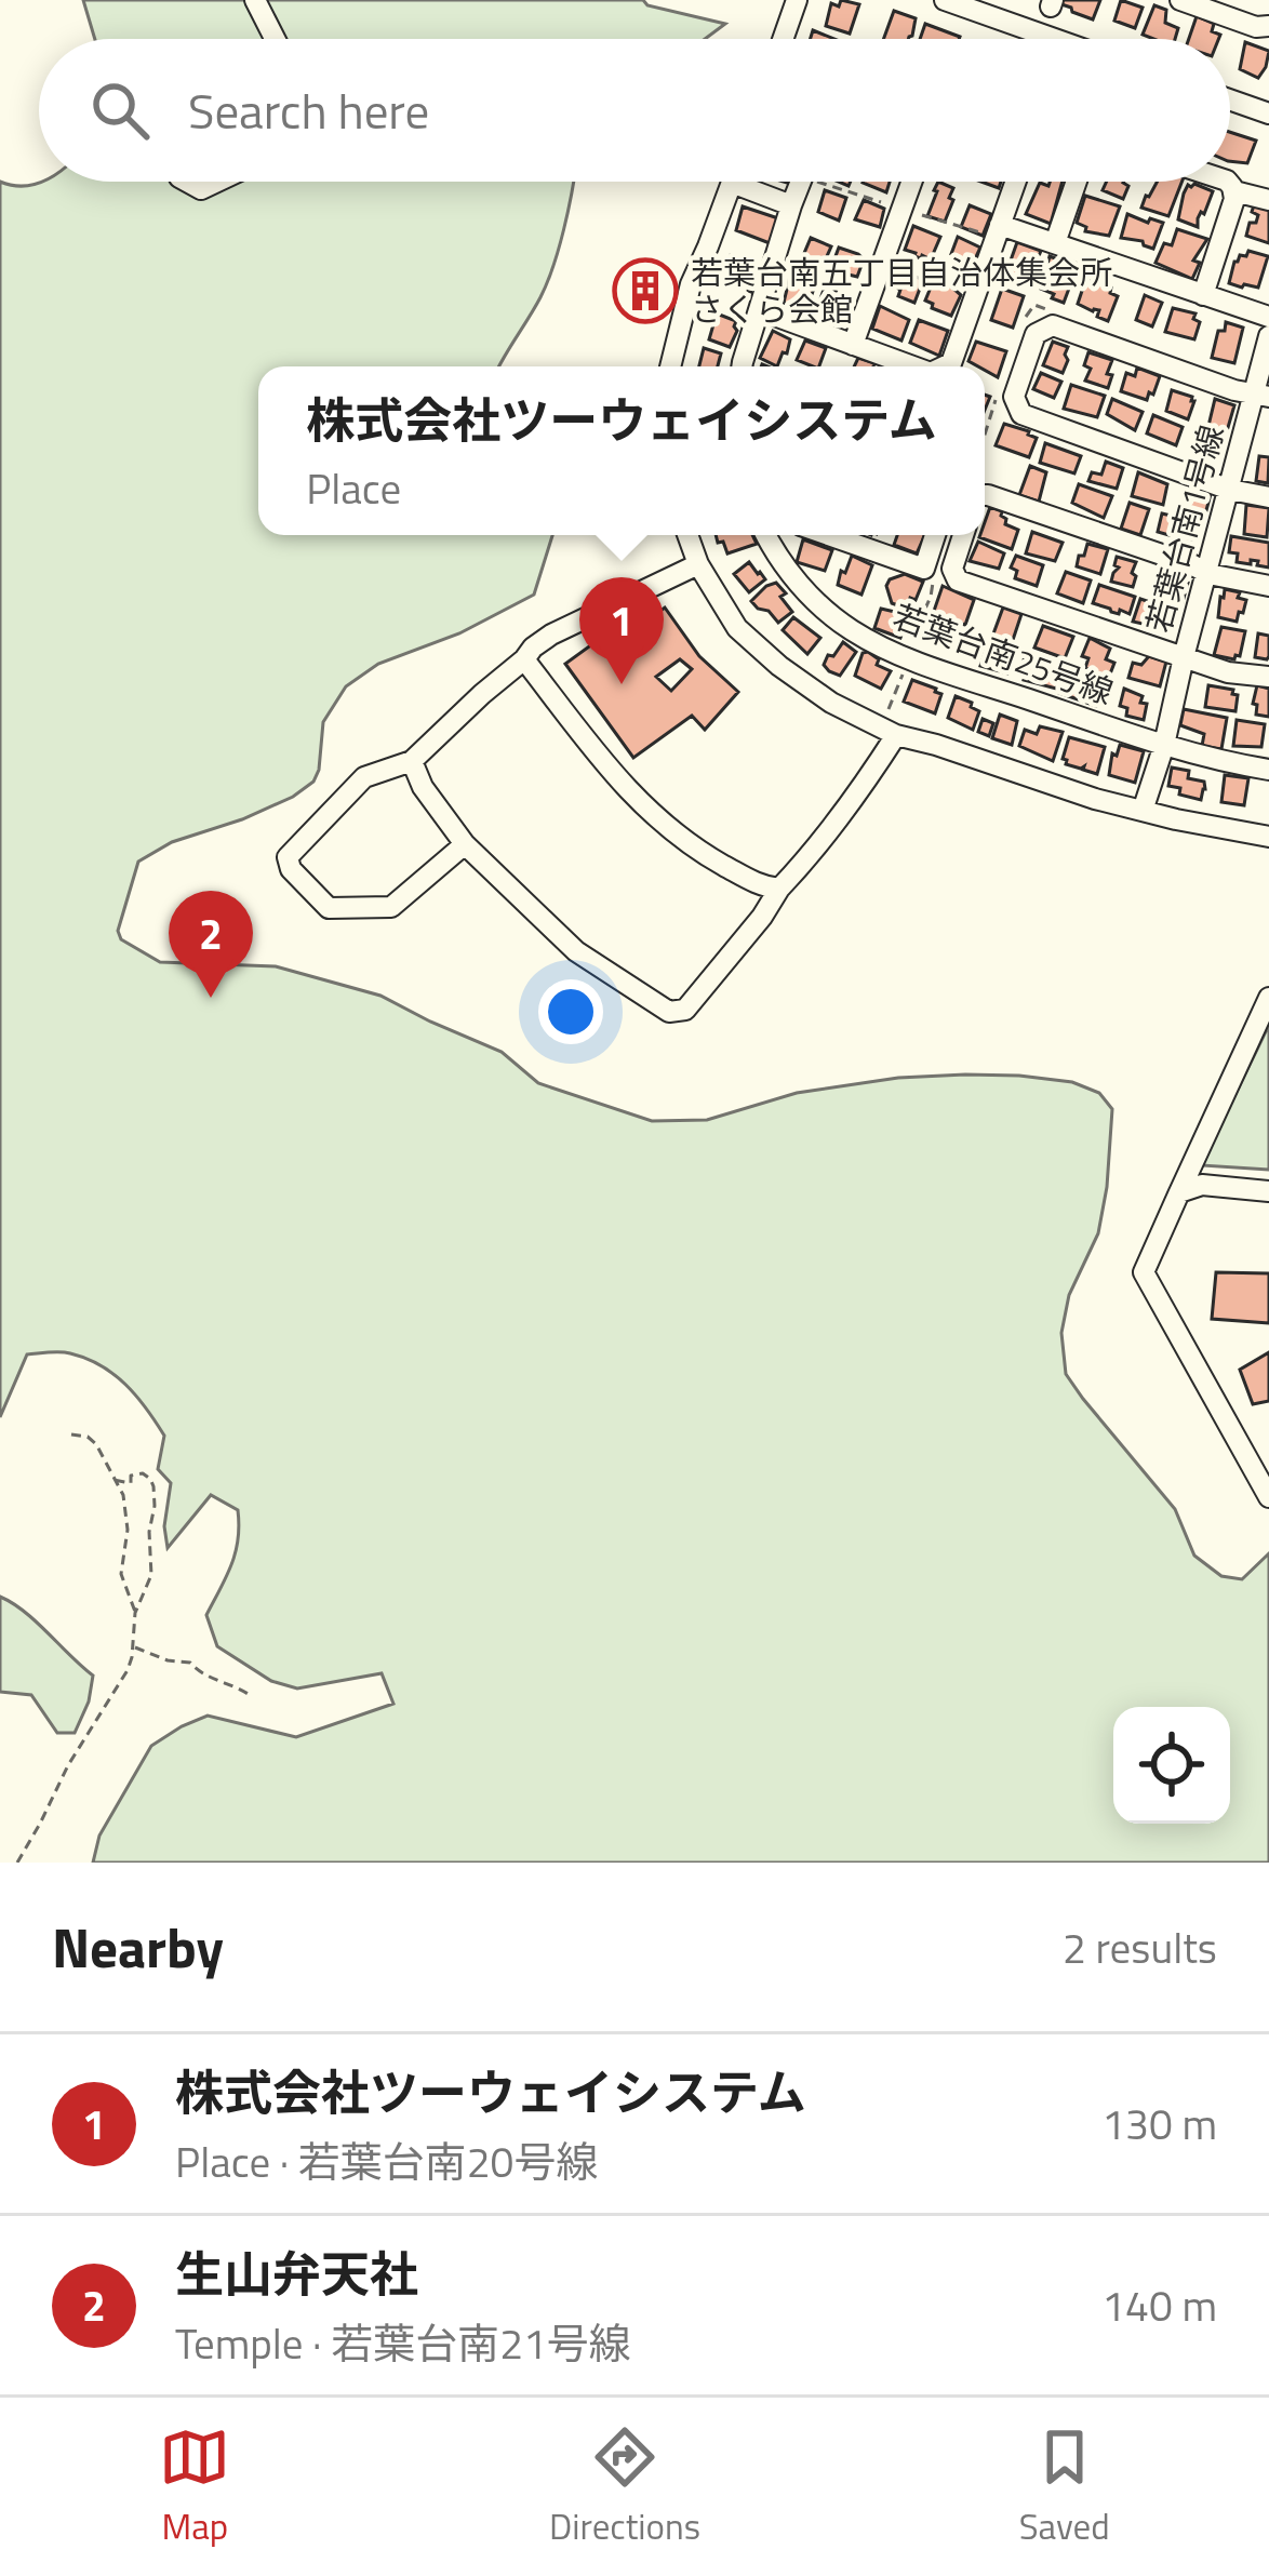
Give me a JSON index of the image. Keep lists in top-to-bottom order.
{
  "streets": {
    "street": ["若葉台南1号線", "若葉台南25号線"]
  },
  "crossings": [
    ["若葉台南1号線", "若葉台南25号線"]
  ],
  "places": {
    "building": ["若葉台南五丁目自治体集会所 さくら会館"]
  },
  "page": {
    "search": "Search here",
    "popup": ["株式会社ツーウェイシステム", "Place"],
    "pins": ["1", "2"],
    "heading": ["Nearby", "2 results"],
    "list": [
      {
        "mark": "1",
        "name": "株式会社ツーウェイシステム",
        "note": "Place · 若葉台南20号線",
        "value": "130 m"
      },
      {
        "mark": "2",
        "name": "生山弁天社",
        "note": "Temple · 若葉台南21号線",
        "value": "140 m"
      }
    ],
    "nav": ["Map", "Directions", "Saved"]
  }
}
